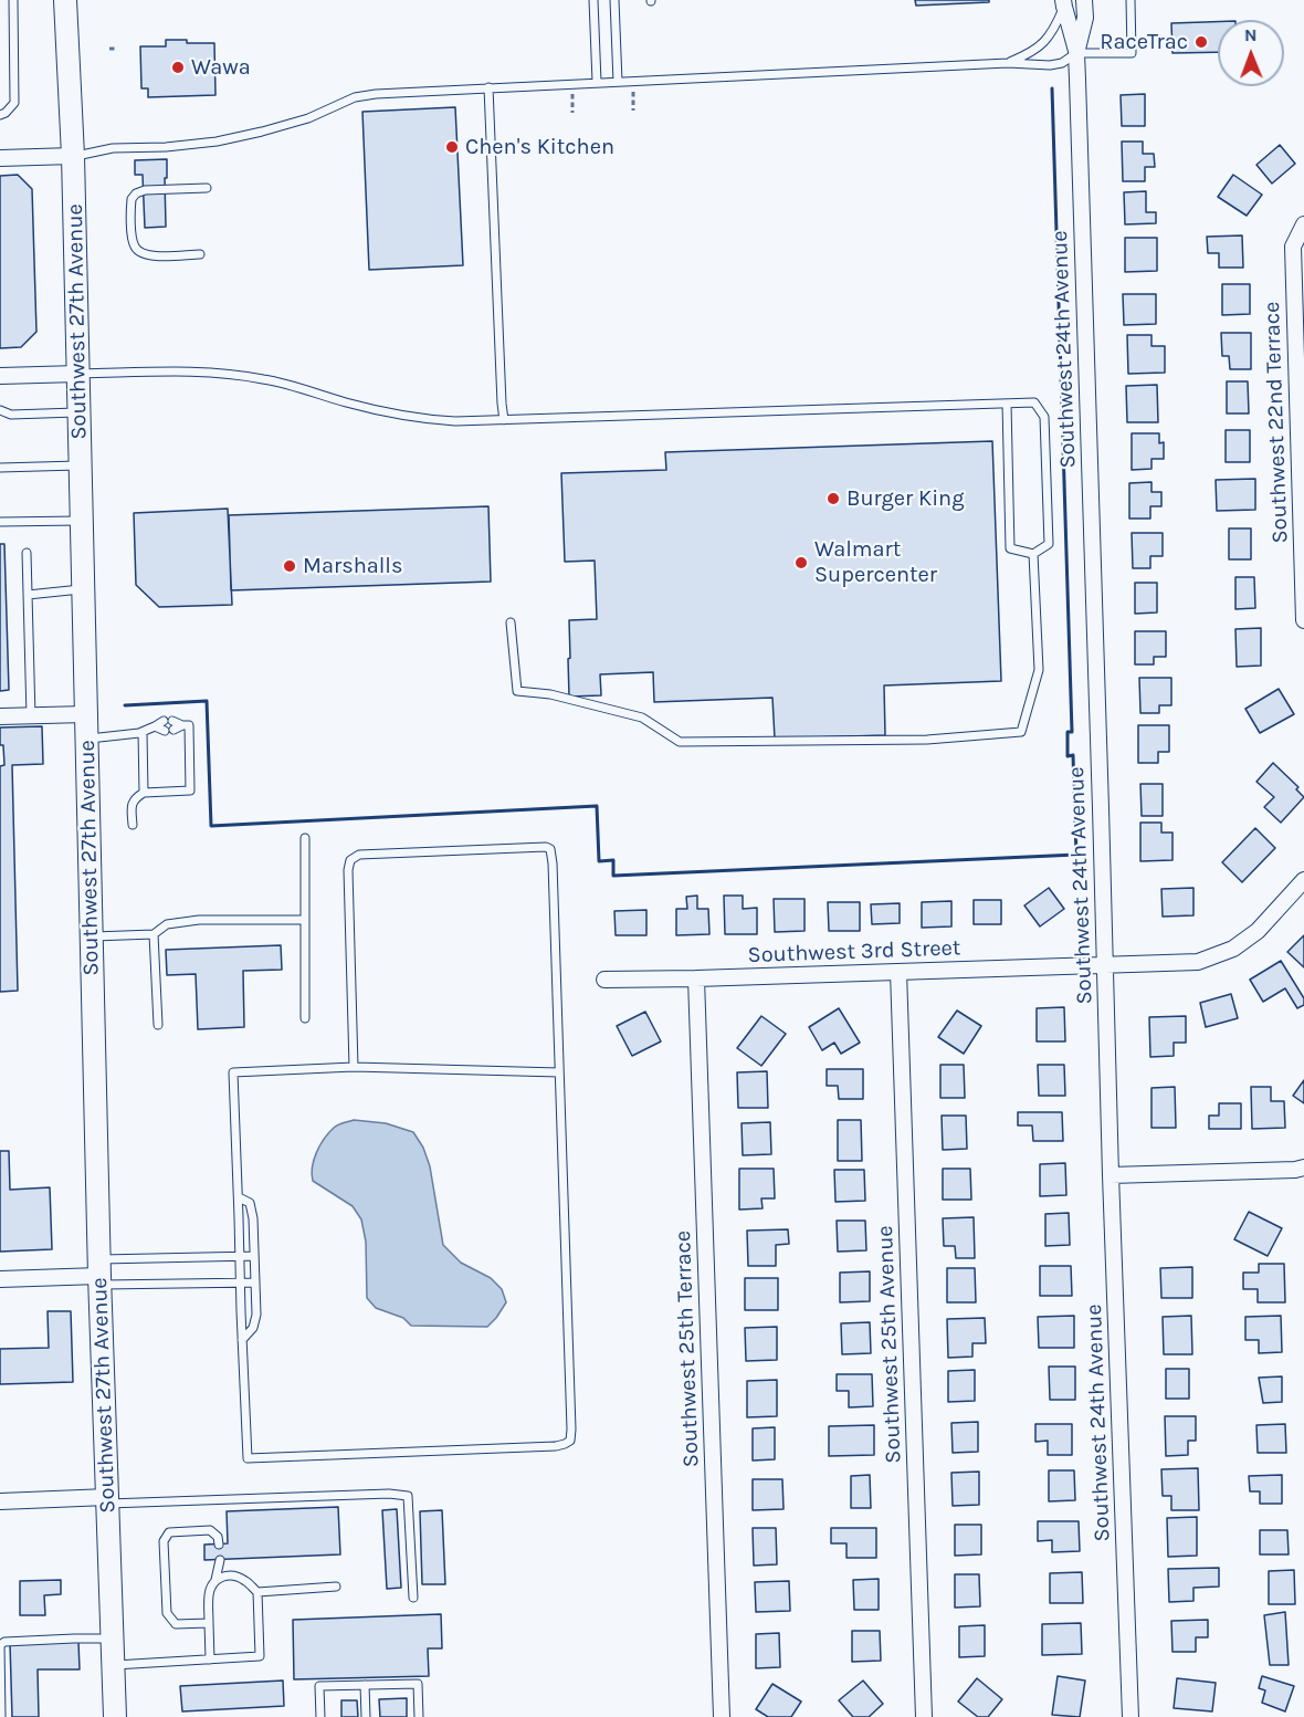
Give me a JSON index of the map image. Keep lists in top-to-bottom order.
{
  "streets": {
    "street": [
      "Southwest 27th Avenue",
      "Southwest 24th Avenue",
      "Southwest 22nd Terrace",
      "Southwest 3rd Street",
      "Southwest 25th Avenue",
      "Southwest 25th Terrace"
    ]
  },
  "crossings": [
    ["Southwest 24th Avenue", "Southwest 3rd Street"],
    ["Southwest 3rd Street", "Southwest 25th Avenue"],
    ["Southwest 3rd Street", "Southwest 25th Terrace"]
  ],
  "places": [
    "RaceTrac",
    "Wawa",
    "Chen's Kitchen",
    "Burger King",
    "Walmart Supercenter",
    "Marshalls"
  ],
  "north": "top"
}
